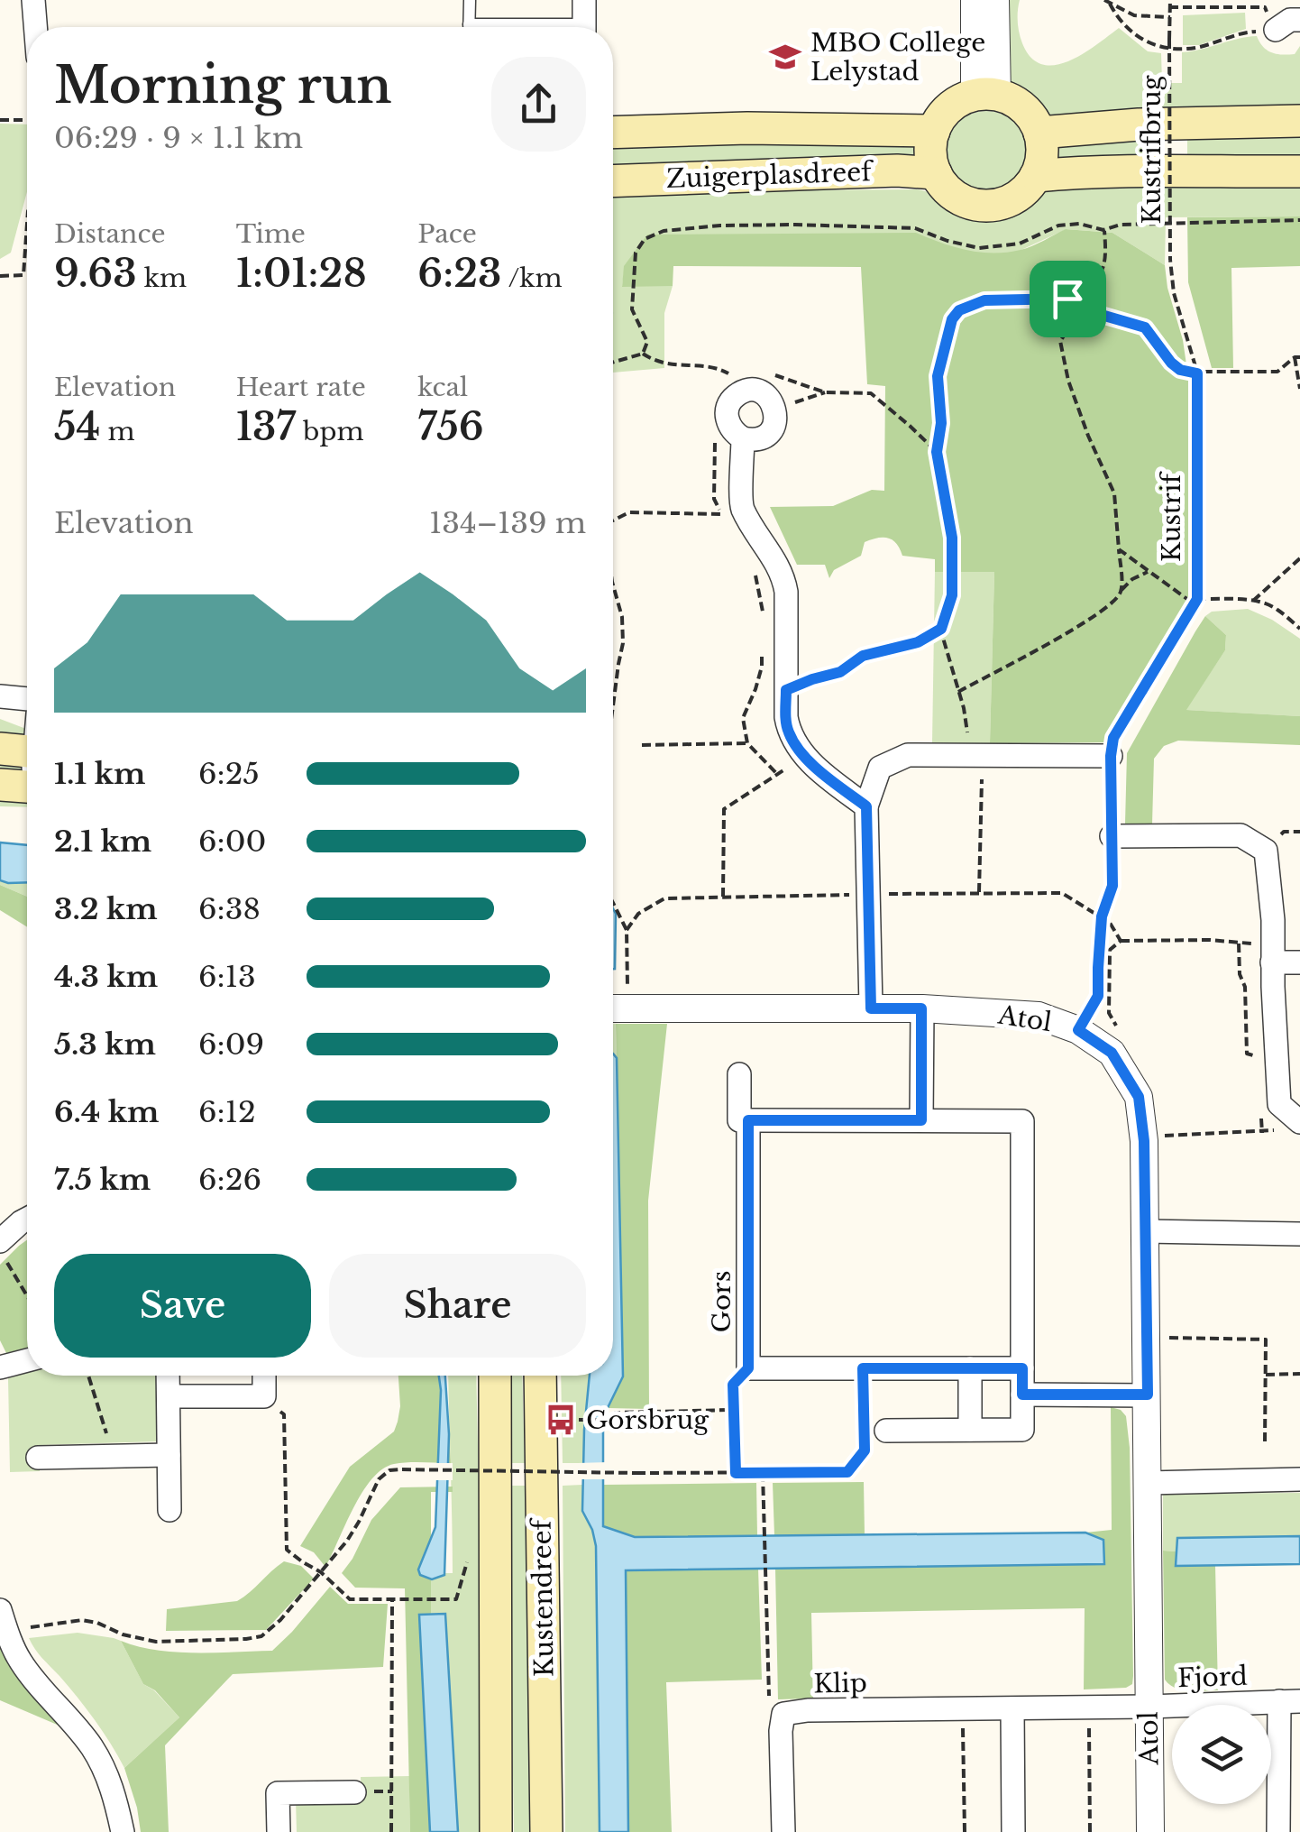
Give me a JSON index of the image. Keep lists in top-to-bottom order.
{
  "streets": {
    "main road": ["Zuigerplasdreef", "Kustendreef"],
    "street": [
      "Atol",
      "Gors",
      "Fjord",
      "Klip"
    ],
    "path": ["Kustrifbrug", "Kustrif"]
  },
  "crossings": [
    ["Kustrifbrug", "Kustrif"],
    ["Atol", "Fjord"],
    ["Atol", "Klip"],
    ["Fjord", "Klip"]
  ],
  "places": {
    "school or university": ["MBO College Lelystad"],
    "bus stop": ["Gorsbrug"]
  },
  "page": {
    "heading": ["Morning run", "06:29 · 9 × 1.1 km"],
    "stats": [
      ["Distance", "9.63 km"],
      ["Time", "1:01:28"],
      ["Pace", "6:23 /km"],
      ["Elevation", "54 m"],
      ["Heart rate", "137 bpm"],
      ["kcal", "756"]
    ],
    "chart": ["Elevation", "134–139 m"],
    "list": [
      {
        "name": "1.1 km",
        "note": "6:25"
      },
      {
        "name": "2.1 km",
        "note": "6:00"
      },
      {
        "name": "3.2 km",
        "note": "6:38"
      },
      {
        "name": "4.3 km",
        "note": "6:13"
      },
      {
        "name": "5.3 km",
        "note": "6:09"
      },
      {
        "name": "6.4 km",
        "note": "6:12"
      },
      {
        "name": "7.5 km",
        "note": "6:26"
      }
    ],
    "buttons": ["Save", "Share"]
  }
}
